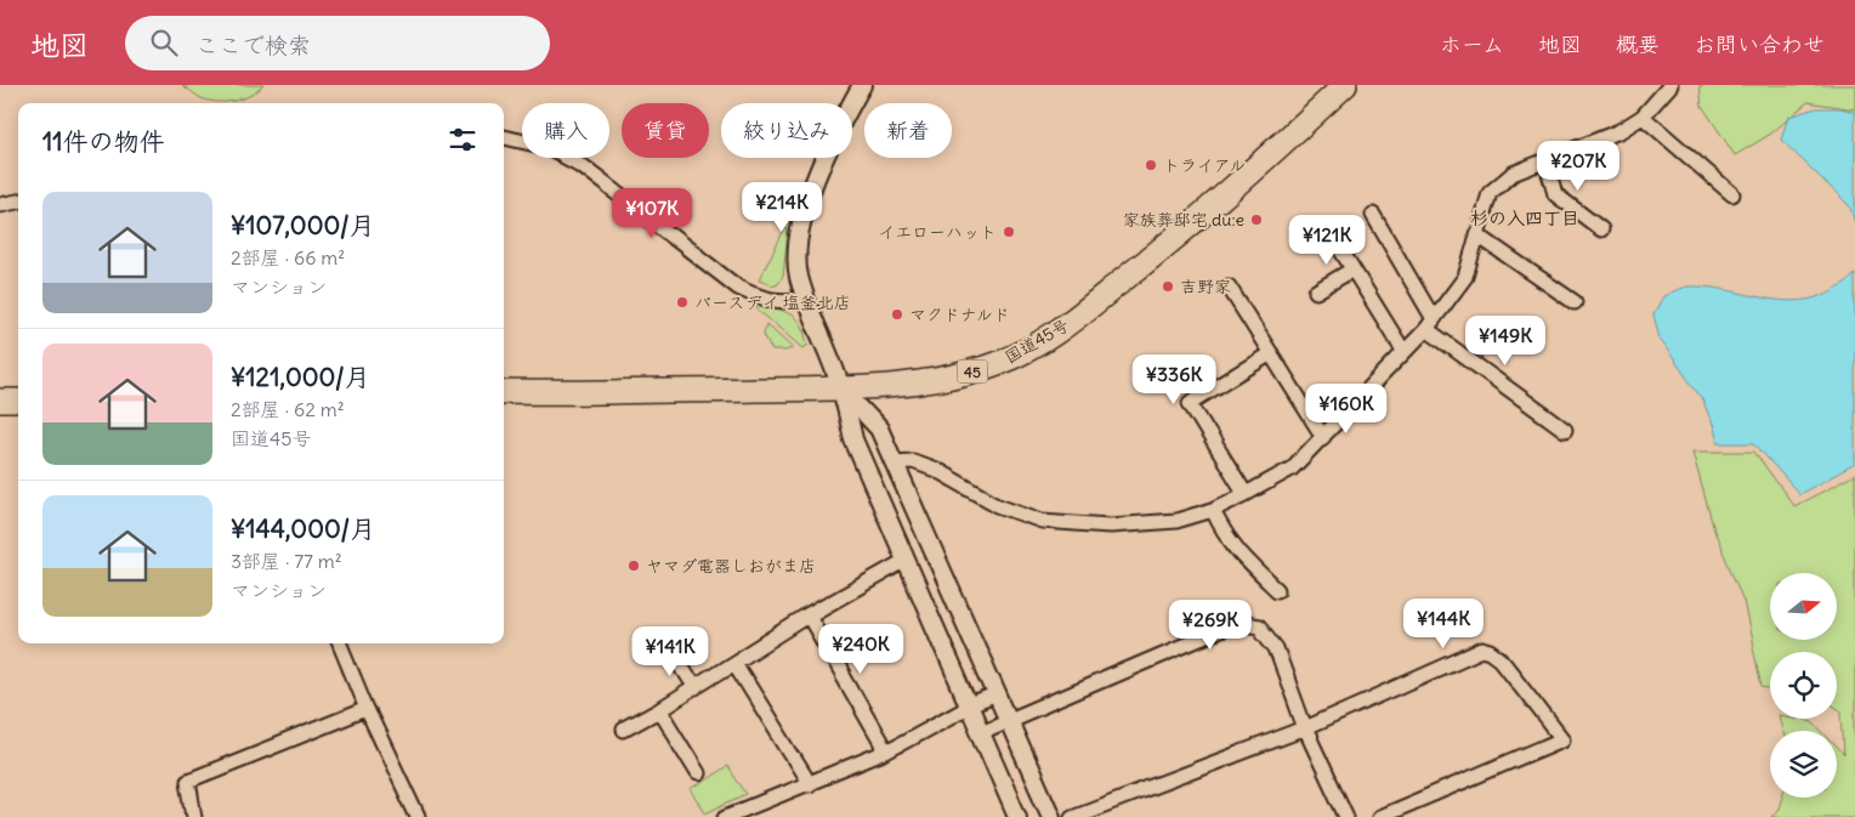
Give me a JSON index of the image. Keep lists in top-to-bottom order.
{
  "streets": {
    "highway": ["国道45号", "45"]
  },
  "districts": ["杉の入四丁目"],
  "places": [
    "トライアル",
    "家族葬邸宅 du:e",
    "イエローハット",
    "吉野家",
    "バースデイ 塩釜北店",
    "マクドナルド",
    "ヤマダ電器しおがま店"
  ],
  "north": "right",
  "page": {
    "header": "地図",
    "search": "ここで検索",
    "nav": [
      "ホーム",
      "地図",
      "概要",
      "お問い合わせ"
    ],
    "chip": [
      "購入",
      "賃貸",
      "絞り込み",
      "新着"
    ],
    "heading": "11件の物件",
    "price": [
      "¥207K",
      "¥214K",
      "¥107K",
      "¥121K",
      "¥149K",
      "¥336K",
      "¥160K",
      "¥144K",
      "¥269K",
      "¥240K",
      "¥141K"
    ],
    "list": [
      {
        "name": "¥107,000/月",
        "note": "2部屋 · 66 m² · マンション"
      },
      {
        "name": "¥121,000/月",
        "note": "2部屋 · 62 m² · 国道45号"
      },
      {
        "name": "¥144,000/月",
        "note": "3部屋 · 77 m² · マンション"
      }
    ]
  }
}
